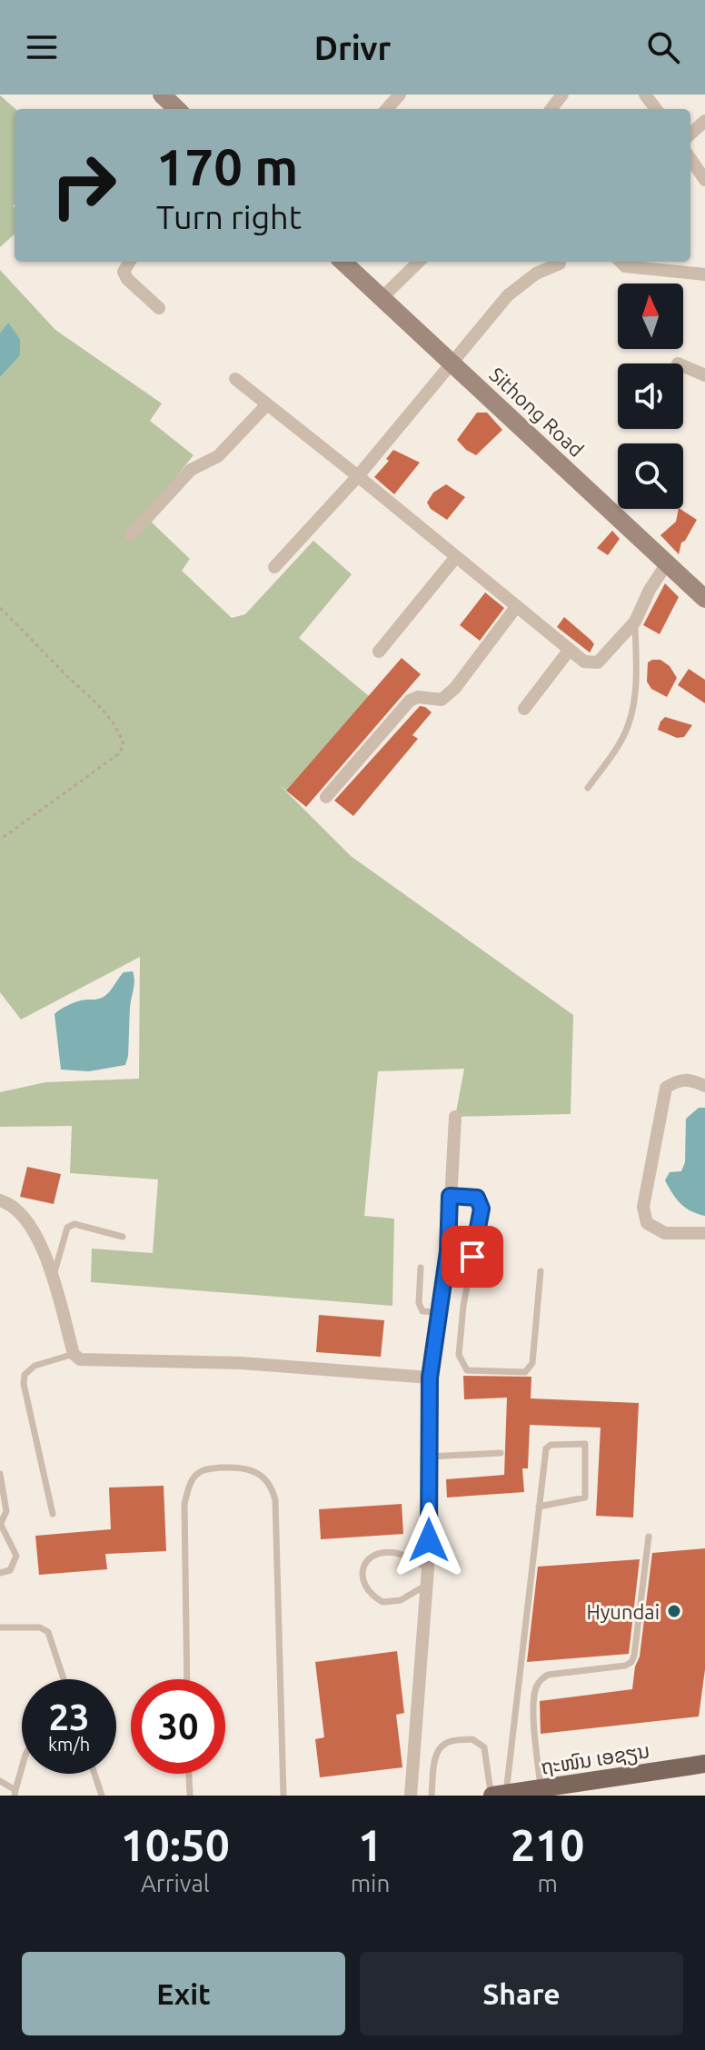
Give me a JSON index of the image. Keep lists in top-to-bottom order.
{
  "streets": {
    "main road": ["Sithong Road", "ຖະໜົນ ເອຊຽນ"]
  },
  "places": ["Hyundai"],
  "north": "top",
  "page": {
    "header": "Drivr",
    "turn": ["170 m", "Turn right"],
    "speed": "23 km/h",
    "limit": "30",
    "eta": [
      "10:50",
      "Arrival",
      "1",
      "min",
      "210",
      "m"
    ],
    "buttons": ["Exit", "Share"]
  }
}
